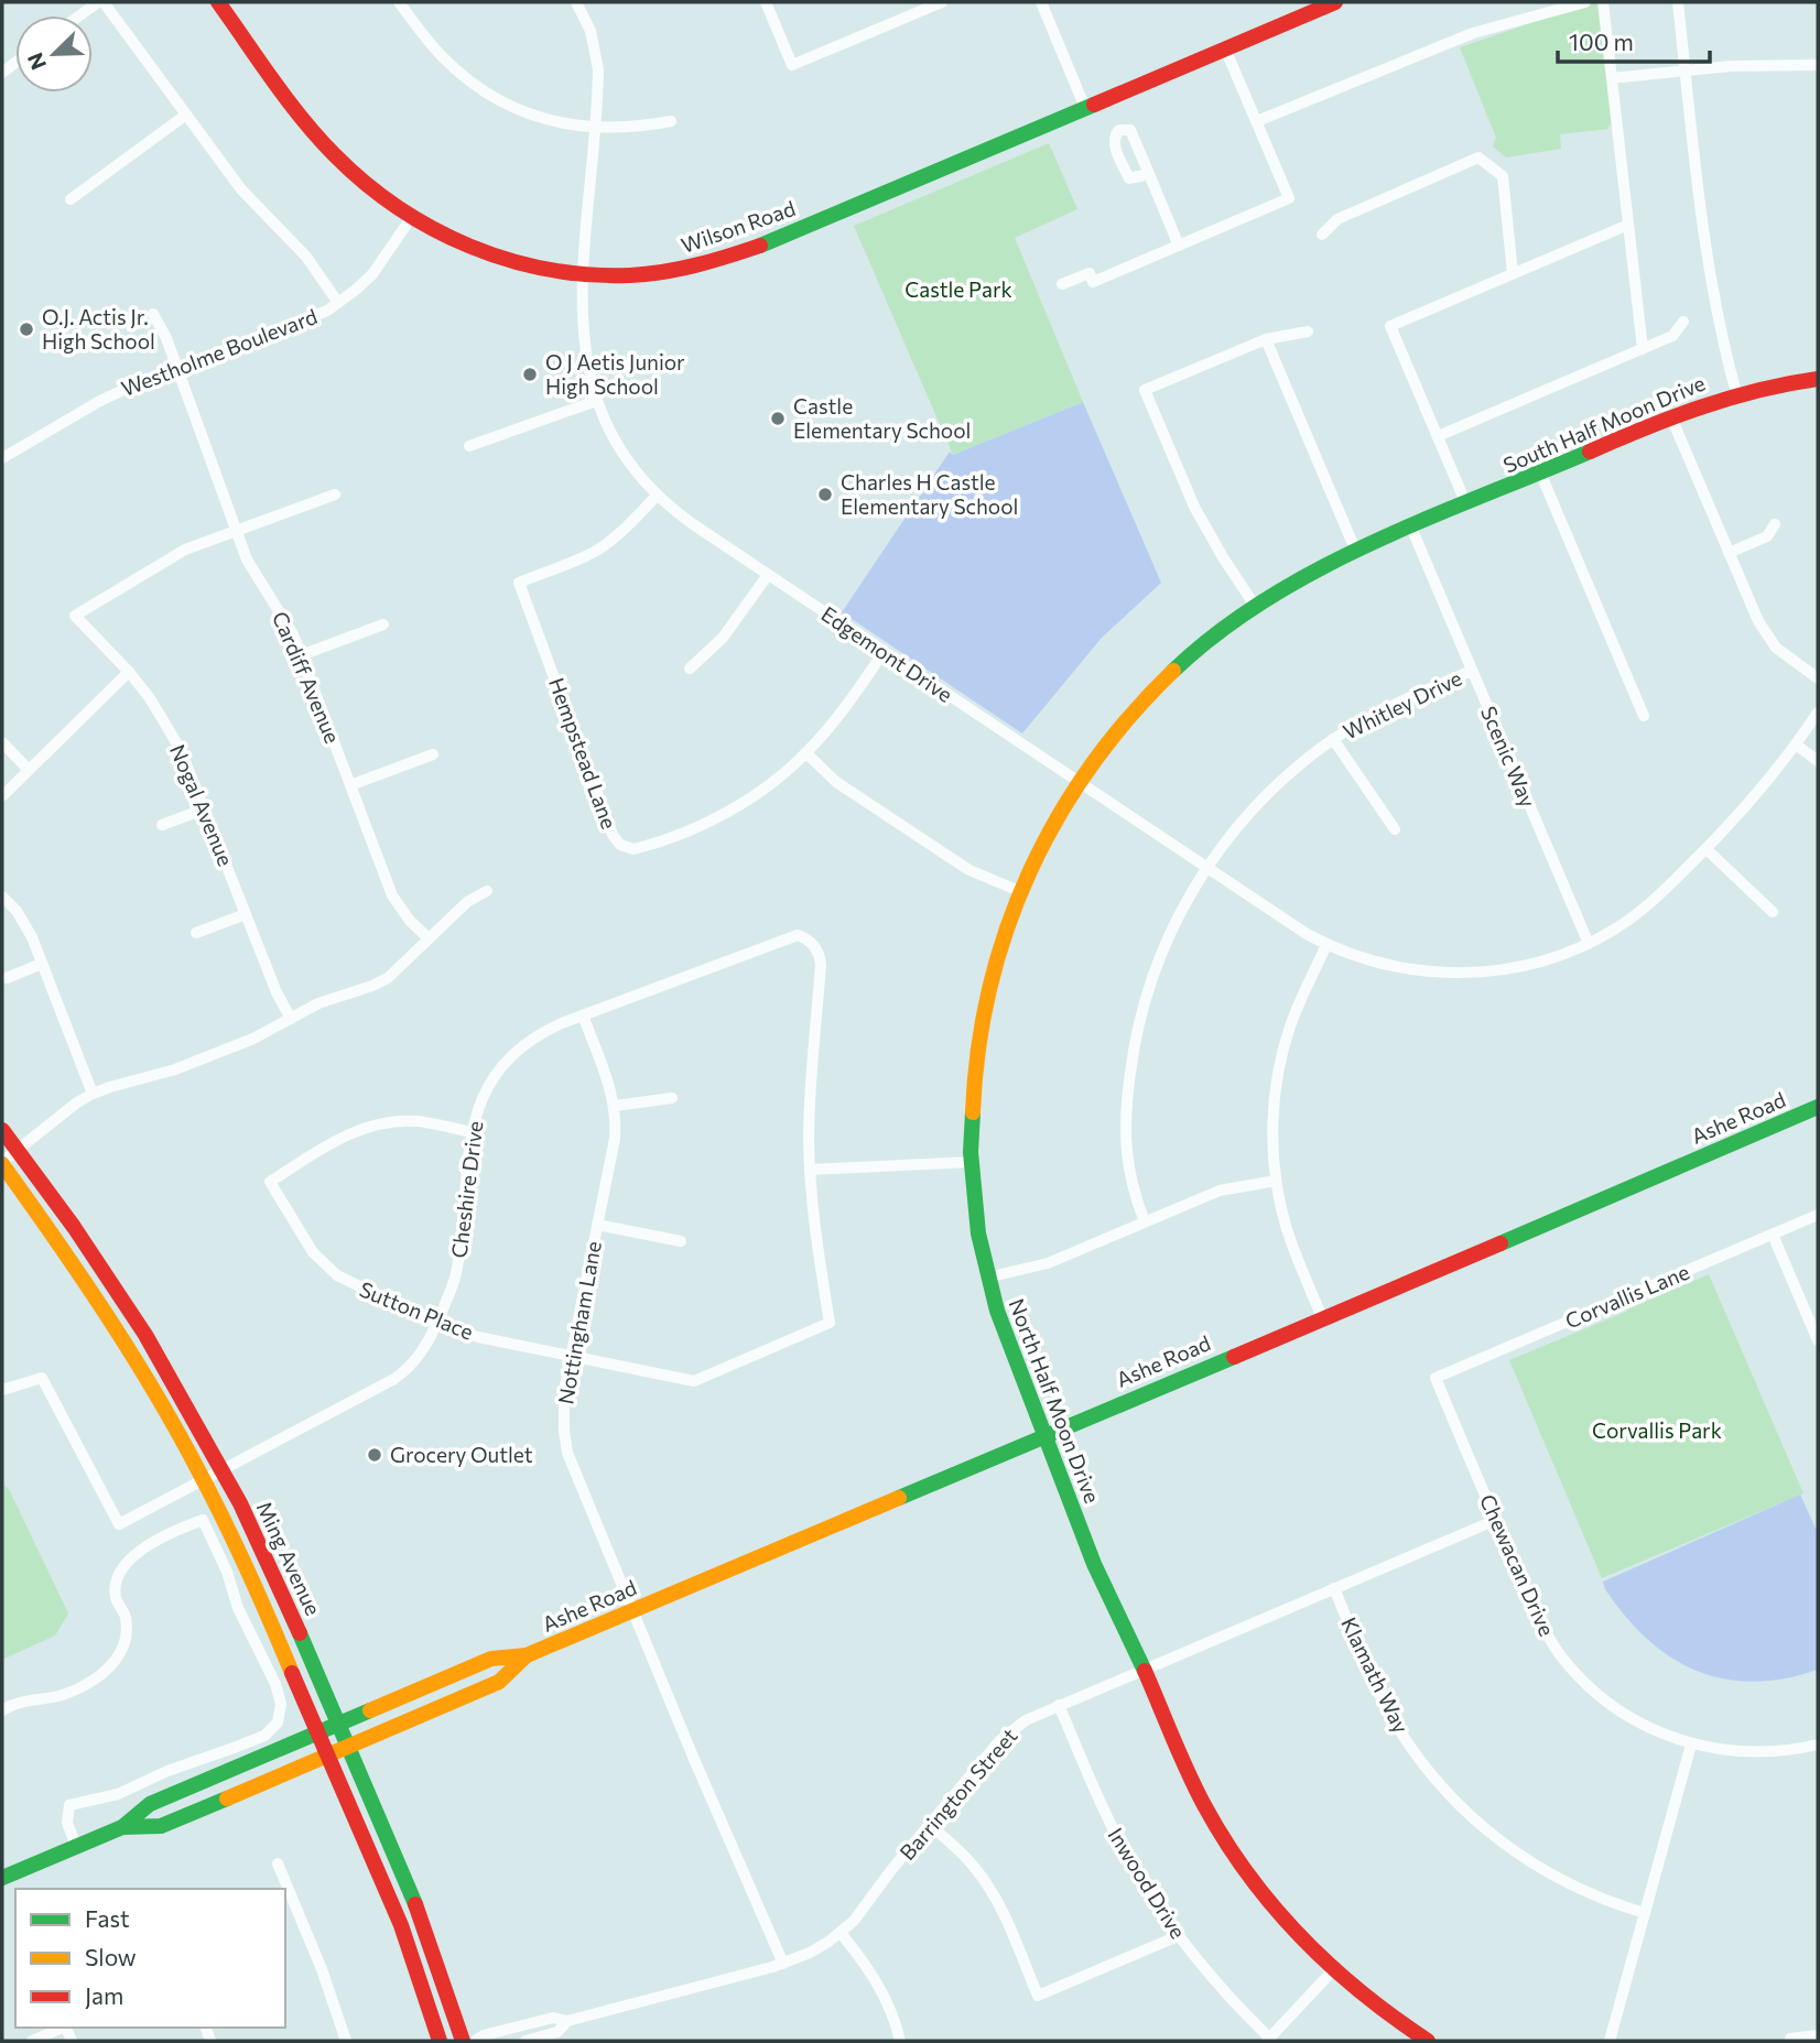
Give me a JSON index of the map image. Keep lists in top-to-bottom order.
{
  "streets": {
    "street": [
      "Wilson Road",
      "Westholme Boulevard",
      "South Half Moon Drive",
      "Edgemont Drive",
      "Cardiff Avenue",
      "Whitley Drive",
      "Hempstead Lane",
      "Scenic Way",
      "Nogal Avenue",
      "Ashe Road",
      "Cheshire Drive",
      "Corvallis Lane",
      "Sutton Place",
      "Nottingham Lane",
      "North Half Moon Drive",
      "Ming Avenue",
      "Chewacan Drive",
      "Klamath Way",
      "Barrington Street",
      "Inwood Drive"
    ]
  },
  "crossings": [
    ["Wilson Road", "Westholme Boulevard"],
    ["Wilson Road", "Edgemont Drive"],
    ["Westholme Boulevard", "Cardiff Avenue"],
    ["South Half Moon Drive", "Scenic Way"],
    ["South Half Moon Drive", "North Half Moon Drive"],
    ["Edgemont Drive", "Whitley Drive"],
    ["Edgemont Drive", "Hempstead Lane"],
    ["Edgemont Drive", "Scenic Way"],
    ["Edgemont Drive", "North Half Moon Drive"],
    ["Cardiff Avenue", "Nogal Avenue"],
    ["Whitley Drive", "Scenic Way"],
    ["Scenic Way", "North Half Moon Drive"],
    ["Ashe Road", "Nottingham Lane"],
    ["Ashe Road", "North Half Moon Drive"],
    ["Ashe Road", "Ming Avenue"],
    ["Cheshire Drive", "Sutton Place"],
    ["Cheshire Drive", "Nottingham Lane"],
    ["Cheshire Drive", "Ming Avenue"],
    ["Corvallis Lane", "Chewacan Drive"],
    ["Sutton Place", "Nottingham Lane"],
    ["Nottingham Lane", "Barrington Street"],
    ["North Half Moon Drive", "Barrington Street"],
    ["Chewacan Drive", "Barrington Street"],
    ["Klamath Way", "Barrington Street"],
    ["Barrington Street", "Inwood Drive"]
  ],
  "parks": ["Castle Park", "Corvallis Park"],
  "places": [
    "O.J. Actis Jr. High School",
    "O J Aetis Junior High School",
    "Castle Elementary School",
    "Charles H Castle Elementary School",
    "Grocery Outlet"
  ],
  "legend": ["Fast", "Slow", "Jam"],
  "scale_bar": "100 m",
  "north": "bottom left"
}
